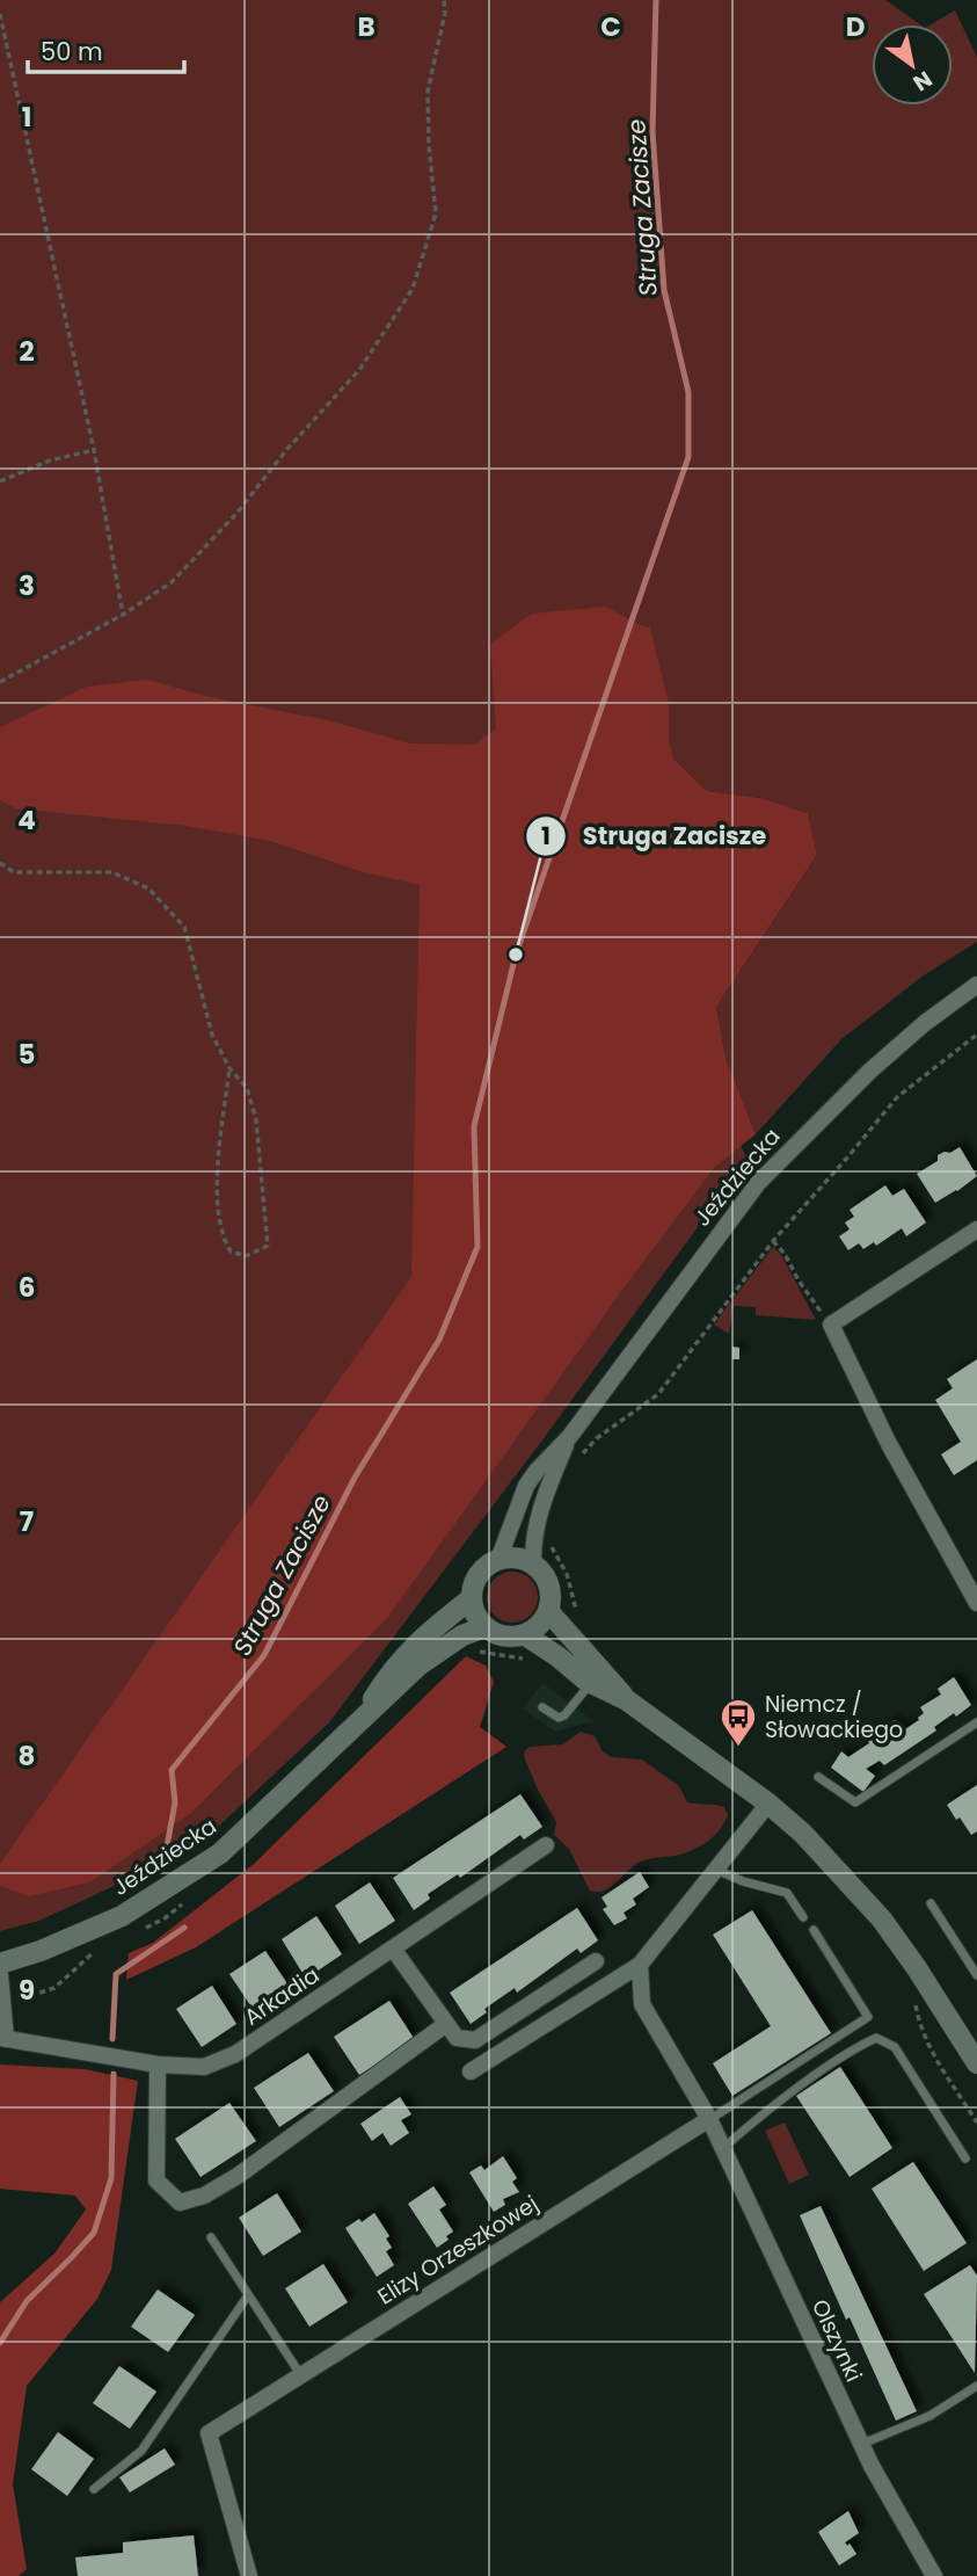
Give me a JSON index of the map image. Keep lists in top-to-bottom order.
{
  "streets": {
    "street": [
      "Jeździecka",
      "Arkadia",
      "Elizy Orzeszkowej",
      "Olszynki"
    ]
  },
  "crossings": [
    ["Elizy Orzeszkowej", "Olszynki"]
  ],
  "water": ["Struga Zacisze"],
  "places": {
    "other": ["Struga Zacisze"],
    "bus stop": ["Niemcz / Słowackiego"]
  },
  "scale_bar": "50 m",
  "north": "bottom right",
  "grid": {
    "columns": ["B", "C", "D"],
    "rows": [
      "1",
      "2",
      "3",
      "4",
      "5",
      "6",
      "7",
      "8",
      "9"
    ]
  }
}
